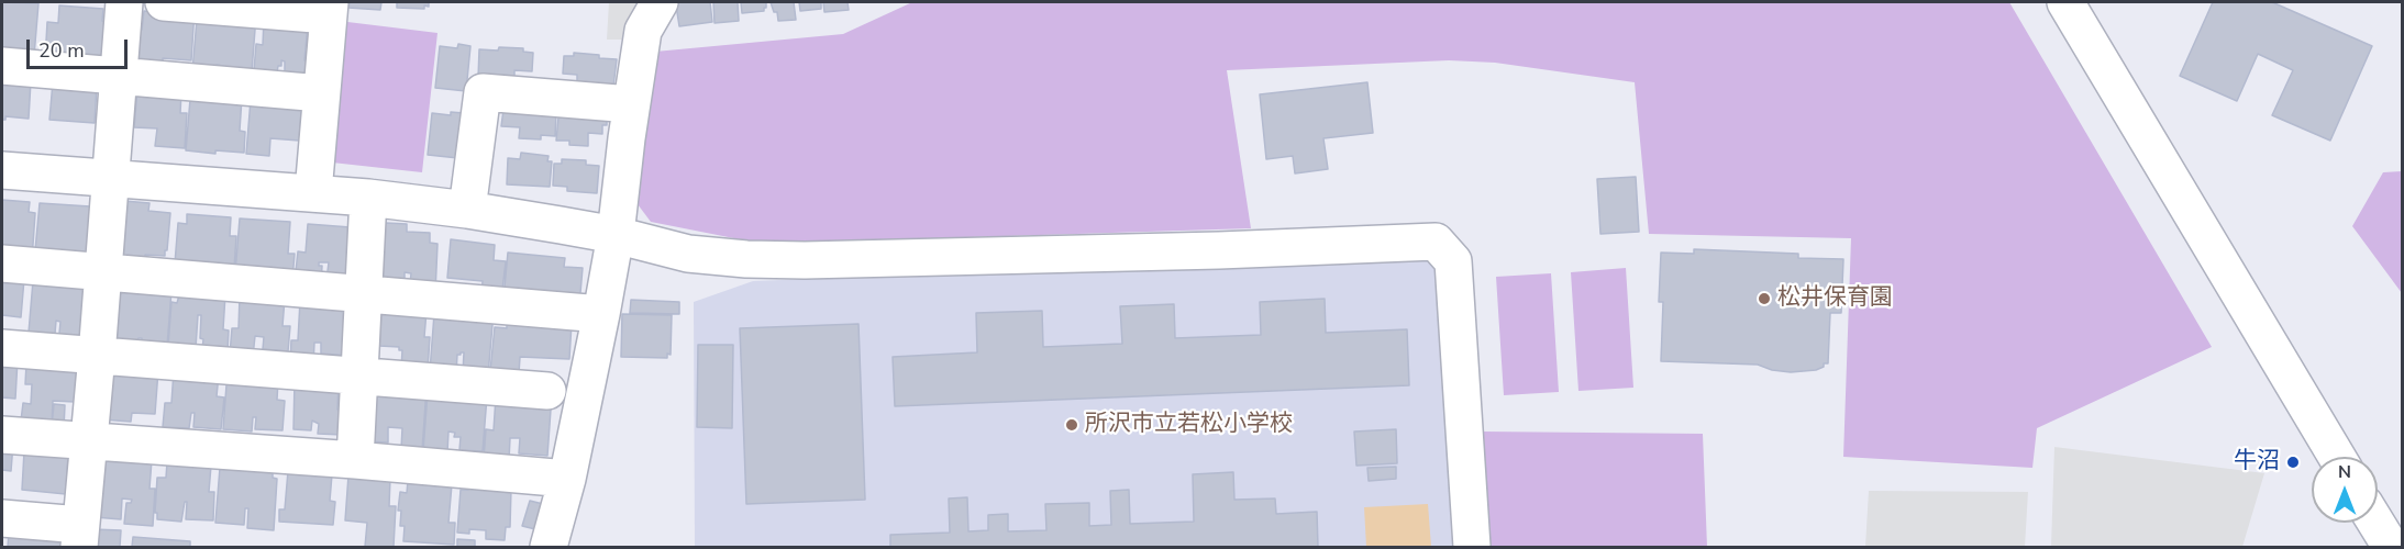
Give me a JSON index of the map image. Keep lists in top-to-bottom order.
{
  "places": ["松井保育園", "所沢市立若松小学校", "牛沼"],
  "scale_bar": "20 m",
  "north": "top"
}
